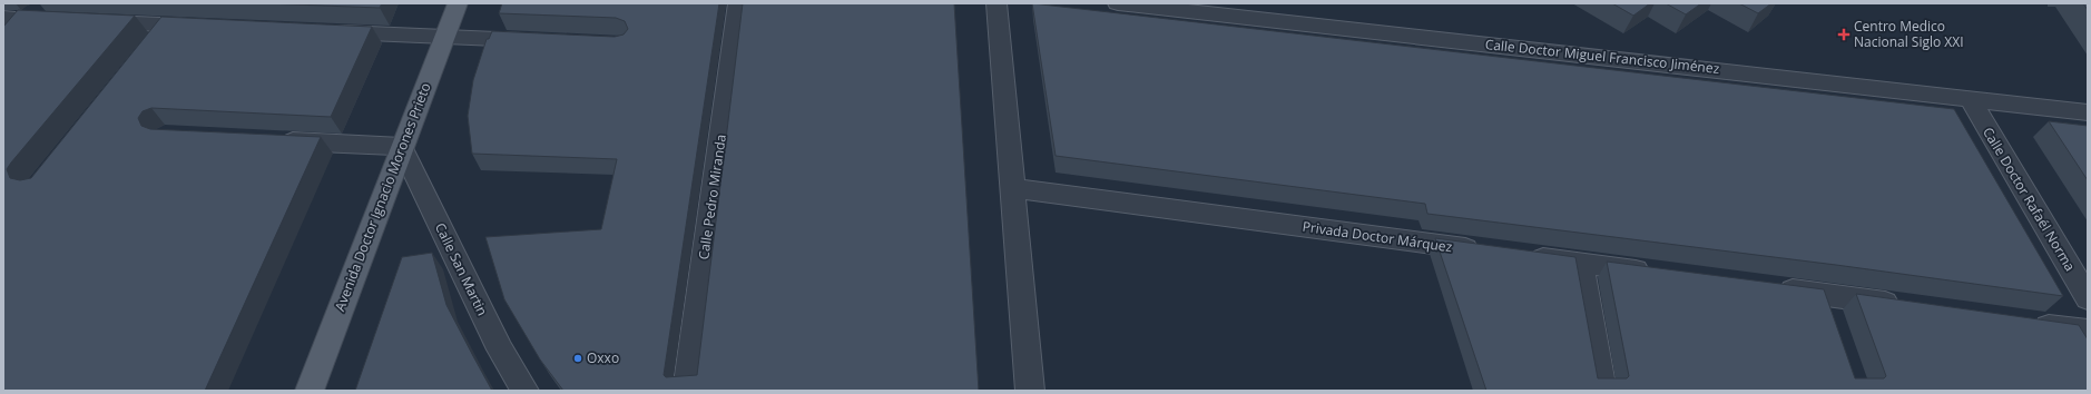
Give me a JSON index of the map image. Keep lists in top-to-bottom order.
{
  "streets": {
    "main road": ["Avenida Doctor Ignacio Morones Prieto"],
    "street": [
      "Calle Doctor Miguel Francisco Jiménez",
      "Calle Pedro Miranda",
      "Calle Doctor Rafaél Norma",
      "Privada Doctor Márquez",
      "Calle San Martin"
    ]
  },
  "crossings": [
    ["Calle Doctor Miguel Francisco Jiménez", "Calle Doctor Rafaél Norma"],
    ["Avenida Doctor Ignacio Morones Prieto", "Calle San Martin"]
  ],
  "places": {
    "health": ["Centro Medico Nacional Siglo XXI"],
    "other": ["Oxxo"]
  }
}
